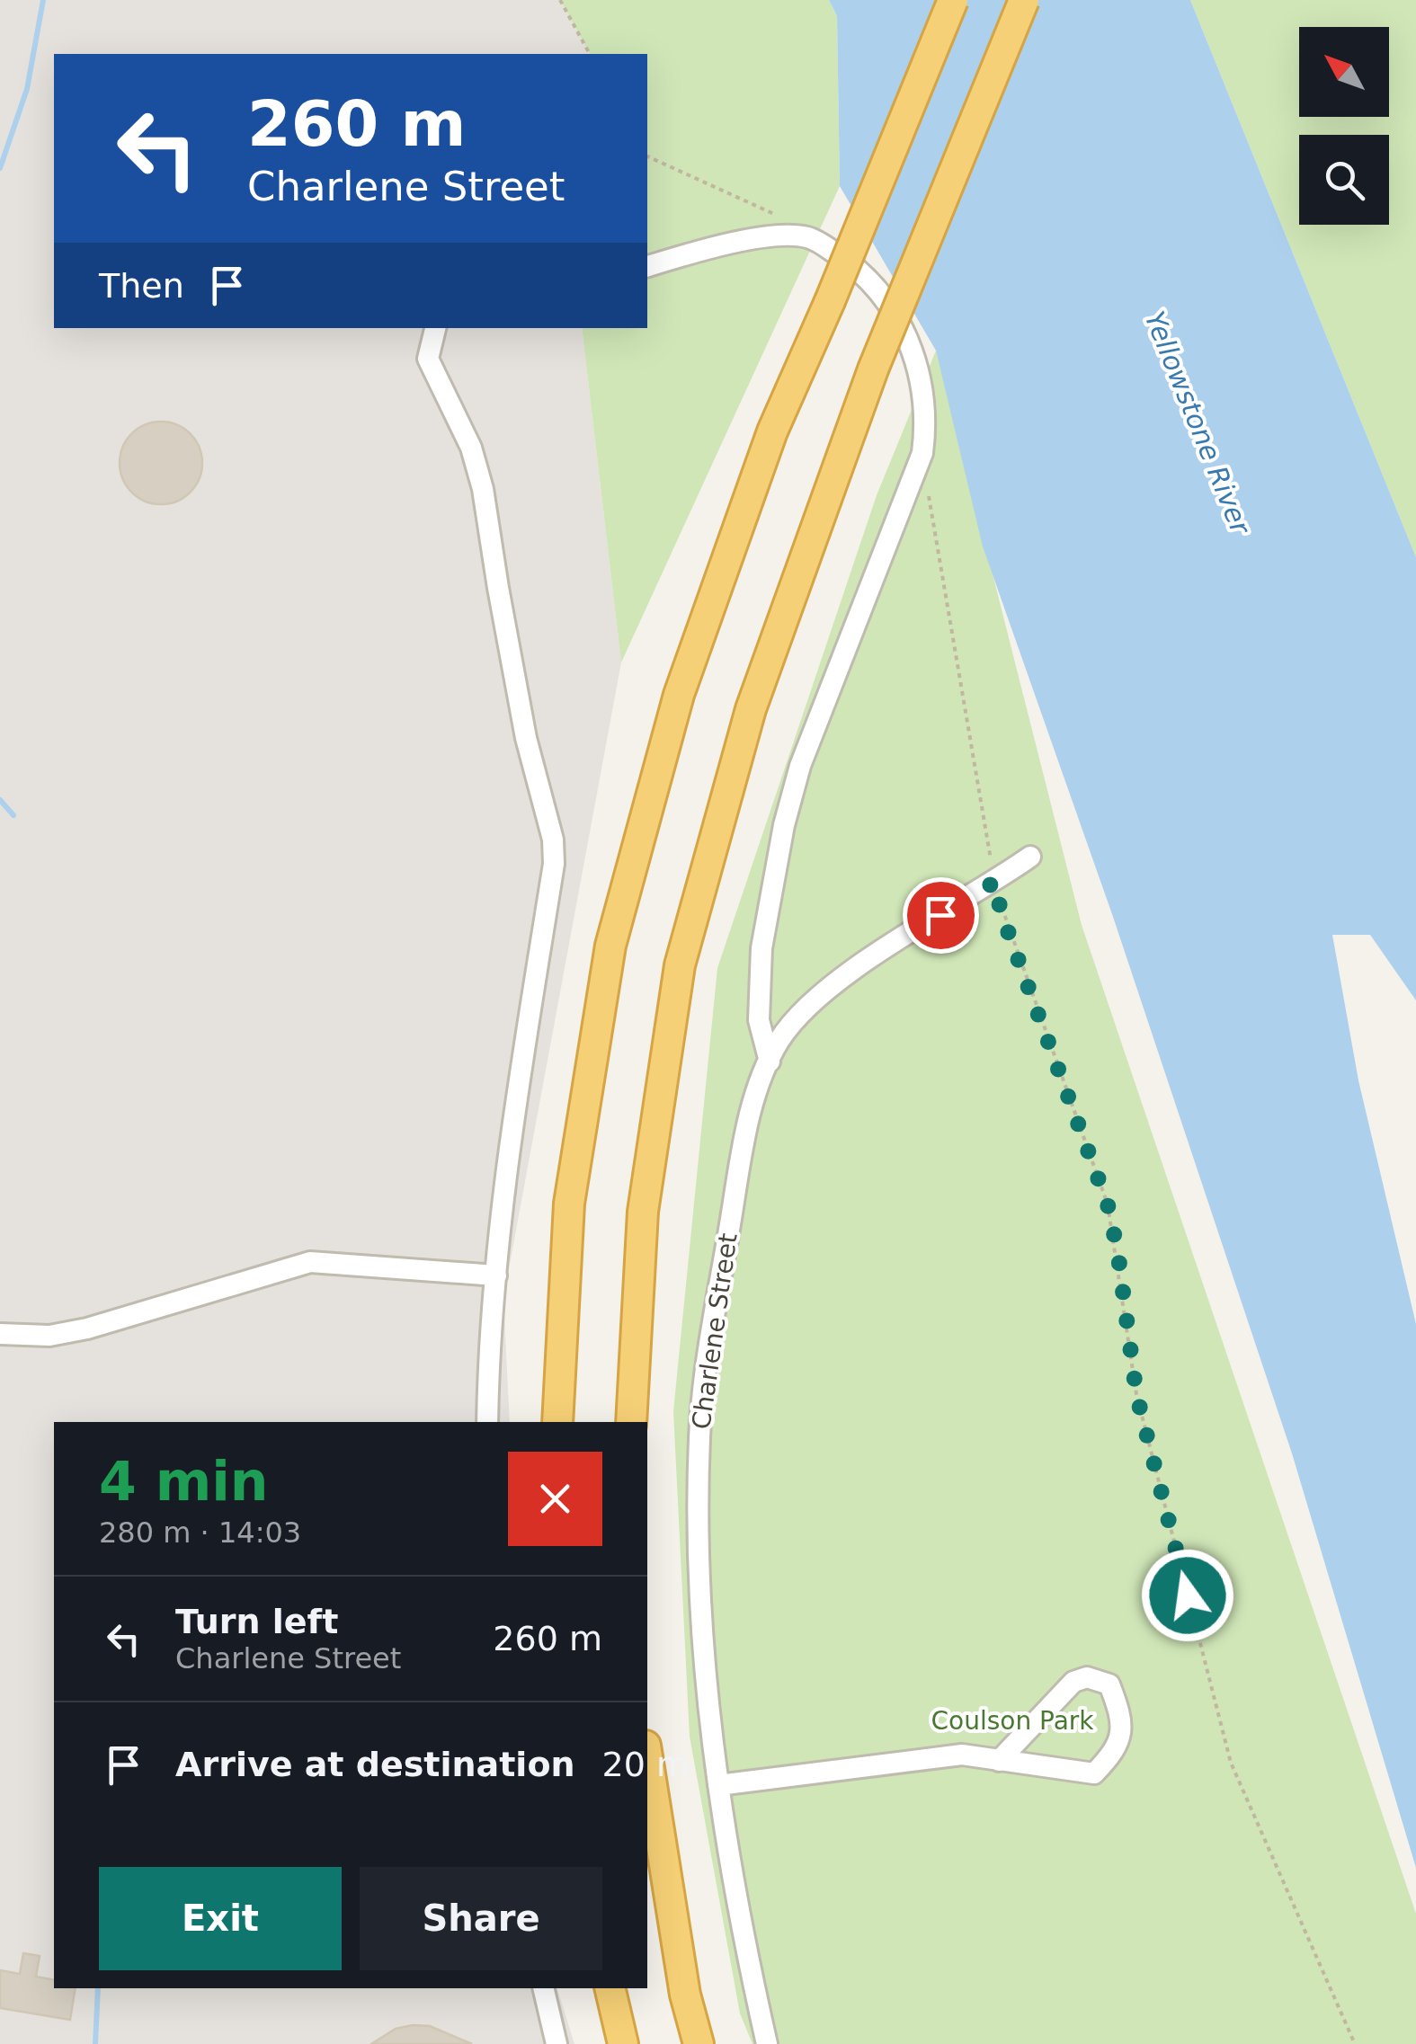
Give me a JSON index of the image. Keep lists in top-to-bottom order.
{
  "streets": {
    "street": ["Charlene Street"]
  },
  "water": ["Yellowstone River"],
  "parks": ["Coulson Park"],
  "north": "top left",
  "page": {
    "turn": ["260 m", "Charlene Street"],
    "then": "Then",
    "heading": ["4 min", "280 m · 14:03"],
    "list": [
      {
        "name": "Turn left",
        "note": "Charlene Street",
        "value": "260 m"
      },
      {
        "name": "Arrive at destination",
        "value": "20 m"
      }
    ],
    "buttons": ["Exit", "Share"]
  }
}
